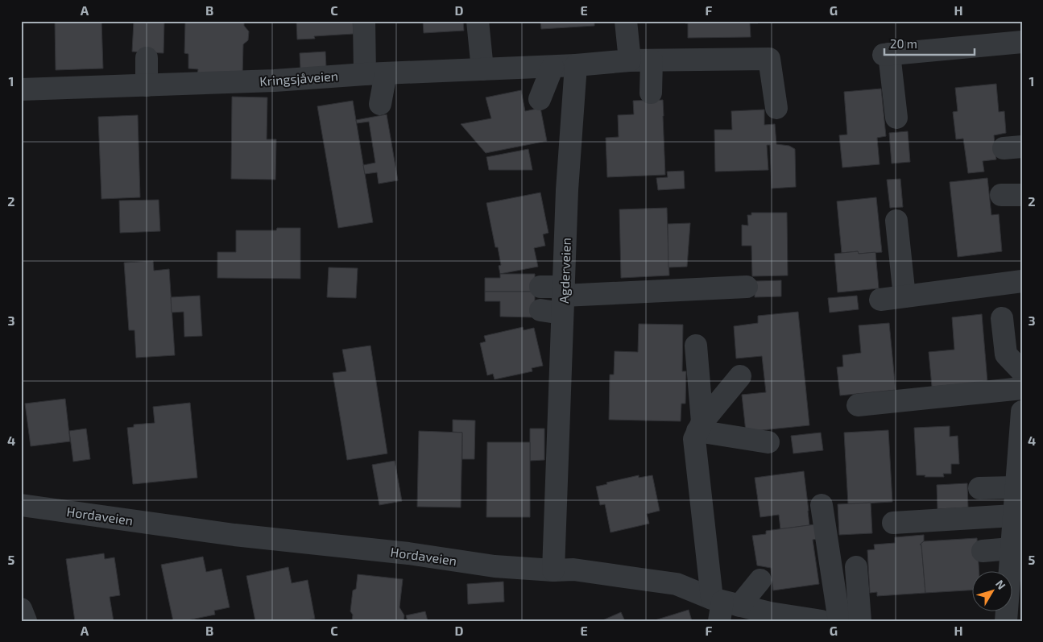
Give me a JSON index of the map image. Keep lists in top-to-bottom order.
{
  "streets": {
    "street": ["Kringsjåveien", "Agderveien", "Hordaveien"]
  },
  "crossings": [
    ["Kringsjåveien", "Agderveien"],
    ["Agderveien", "Hordaveien"]
  ],
  "scale_bar": "20 m",
  "north": "top right",
  "grid": {
    "columns": [
      "A",
      "B",
      "C",
      "D",
      "E",
      "F",
      "G",
      "H"
    ],
    "rows": [
      "1",
      "2",
      "3",
      "4",
      "5"
    ]
  }
}
